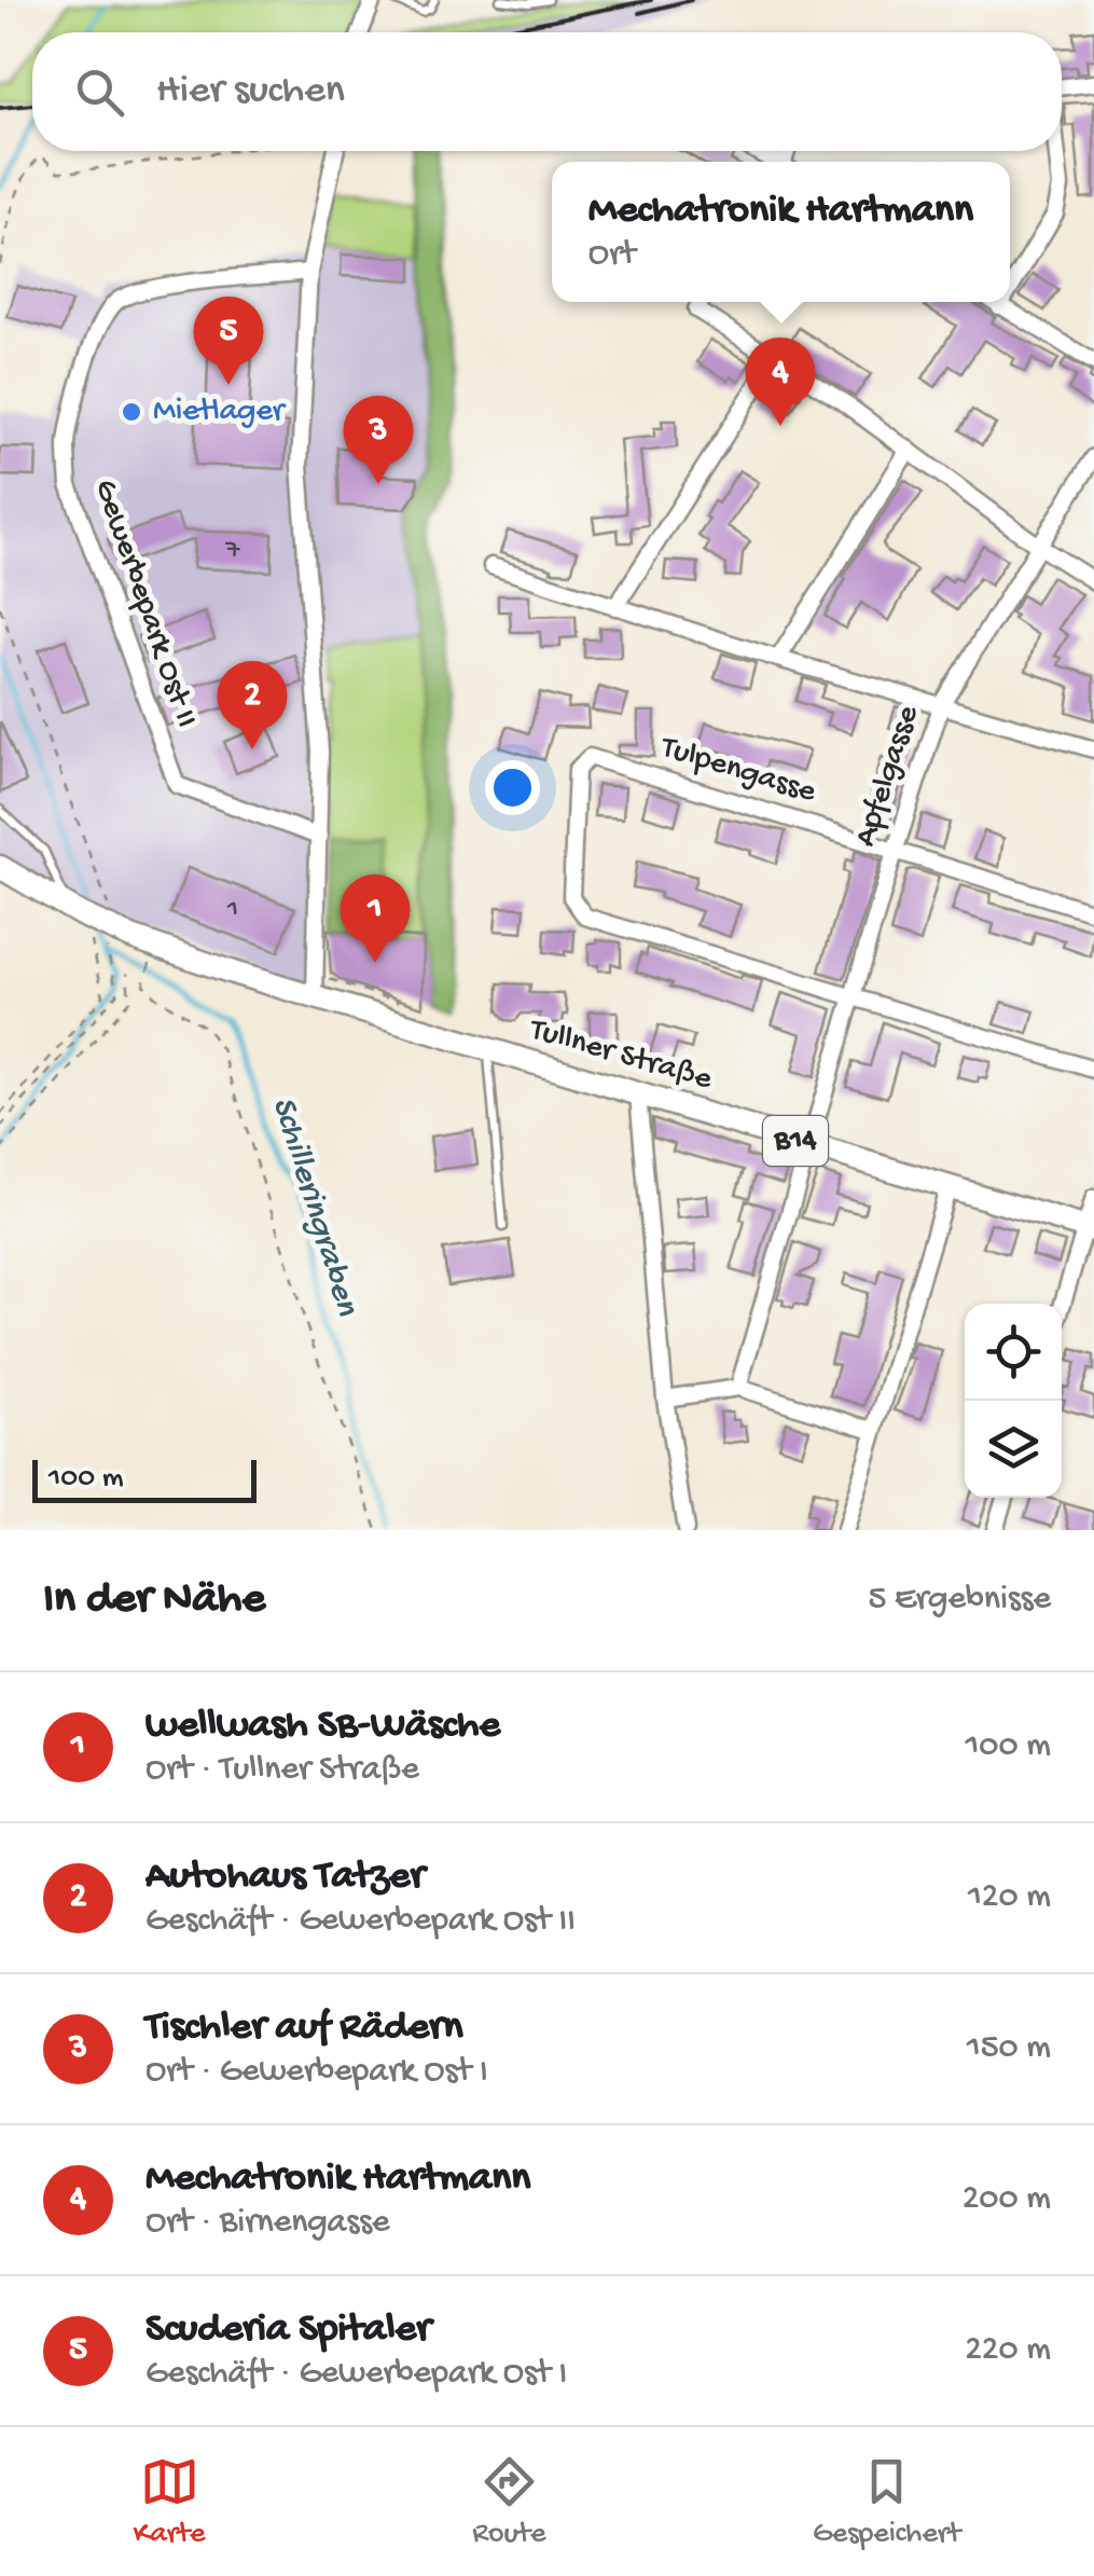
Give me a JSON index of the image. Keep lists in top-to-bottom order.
{
  "streets": {
    "main road": ["Tullner Straße", "B14"],
    "street": ["Gewerbepark Ost II", "Tulpengasse", "Apfelgasse"]
  },
  "crossings": [
    ["Tulpengasse", "Apfelgasse"],
    ["Apfelgasse", "Tullner Straße"],
    ["Tullner Straße", "B14"]
  ],
  "water": ["Schilleringraben"],
  "places": ["Mietlager"],
  "house_numbers": ["7", "1"],
  "scale_bar": "100 m",
  "page": {
    "search": "Hier suchen",
    "popup": ["Mechatronik Hartmann", "Ort"],
    "pins": [
      "5",
      "4",
      "3",
      "2",
      "1"
    ],
    "scale": "100 m",
    "heading": ["In der Nähe", "5 Ergebnisse"],
    "list": [
      {
        "mark": "1",
        "name": "wellwash SB-Wäsche",
        "note": "Ort · Tullner Straße",
        "value": "100 m"
      },
      {
        "mark": "2",
        "name": "Autohaus Tatzer",
        "note": "Geschäft · Gewerbepark Ost II",
        "value": "120 m"
      },
      {
        "mark": "3",
        "name": "Tischler auf Rädern",
        "note": "Ort · Gewerbepark Ost I",
        "value": "150 m"
      },
      {
        "mark": "4",
        "name": "Mechatronik Hartmann",
        "note": "Ort · Birnengasse",
        "value": "200 m"
      },
      {
        "mark": "5",
        "name": "Scuderia Spitaler",
        "note": "Geschäft · Gewerbepark Ost I",
        "value": "220 m"
      }
    ],
    "nav": ["Karte", "Route", "Gespeichert"]
  }
}
